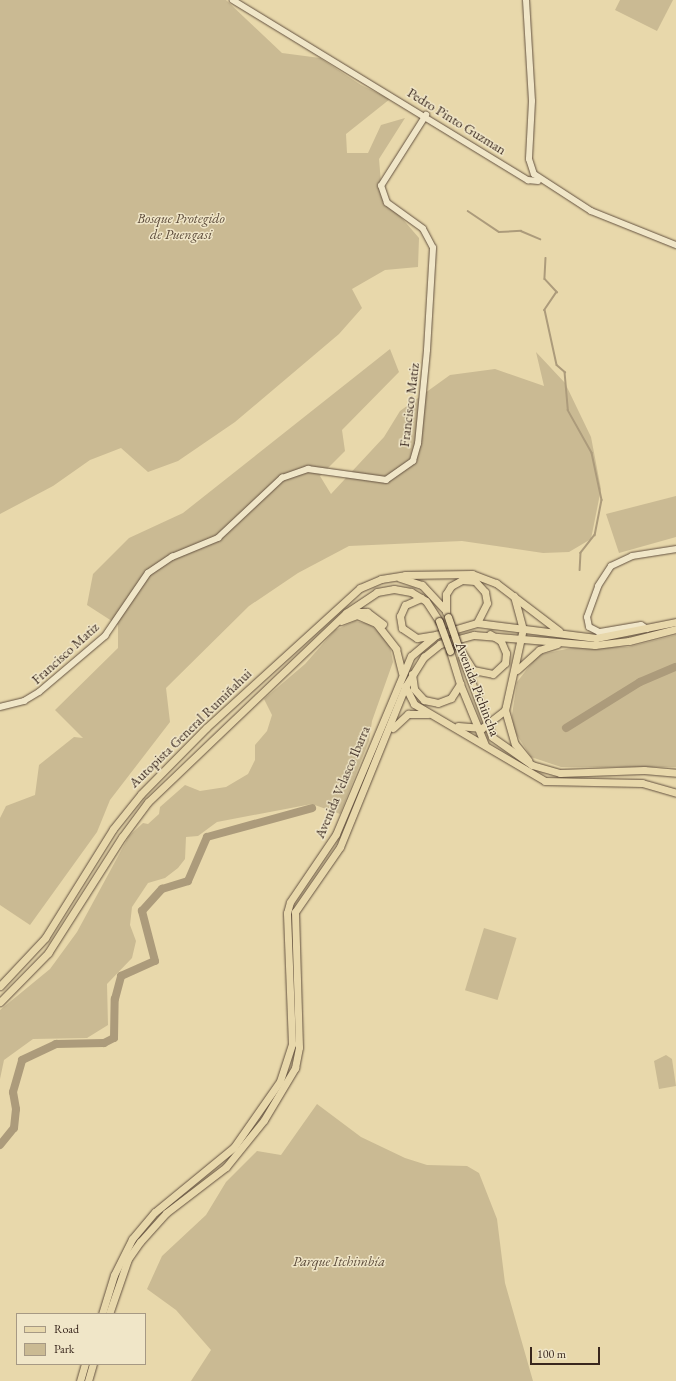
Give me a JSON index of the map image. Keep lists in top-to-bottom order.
{
  "streets": {
    "main road": [
      "Pedro Pinto Guzman",
      "Avenida Pichincha",
      "Autopista General Rumiñahui",
      "Avenida Velasco Ibarra"
    ],
    "street": ["Francisco Matiz"]
  },
  "crossings": [
    ["Pedro Pinto Guzman", "Francisco Matiz"],
    ["Avenida Pichincha", "Autopista General Rumiñahui"]
  ],
  "parks": ["Bosque Protegido de Puengasi", "Parque Itchimbía"],
  "legend": ["Road", "Park"],
  "scale_bar": "100 m"
}
